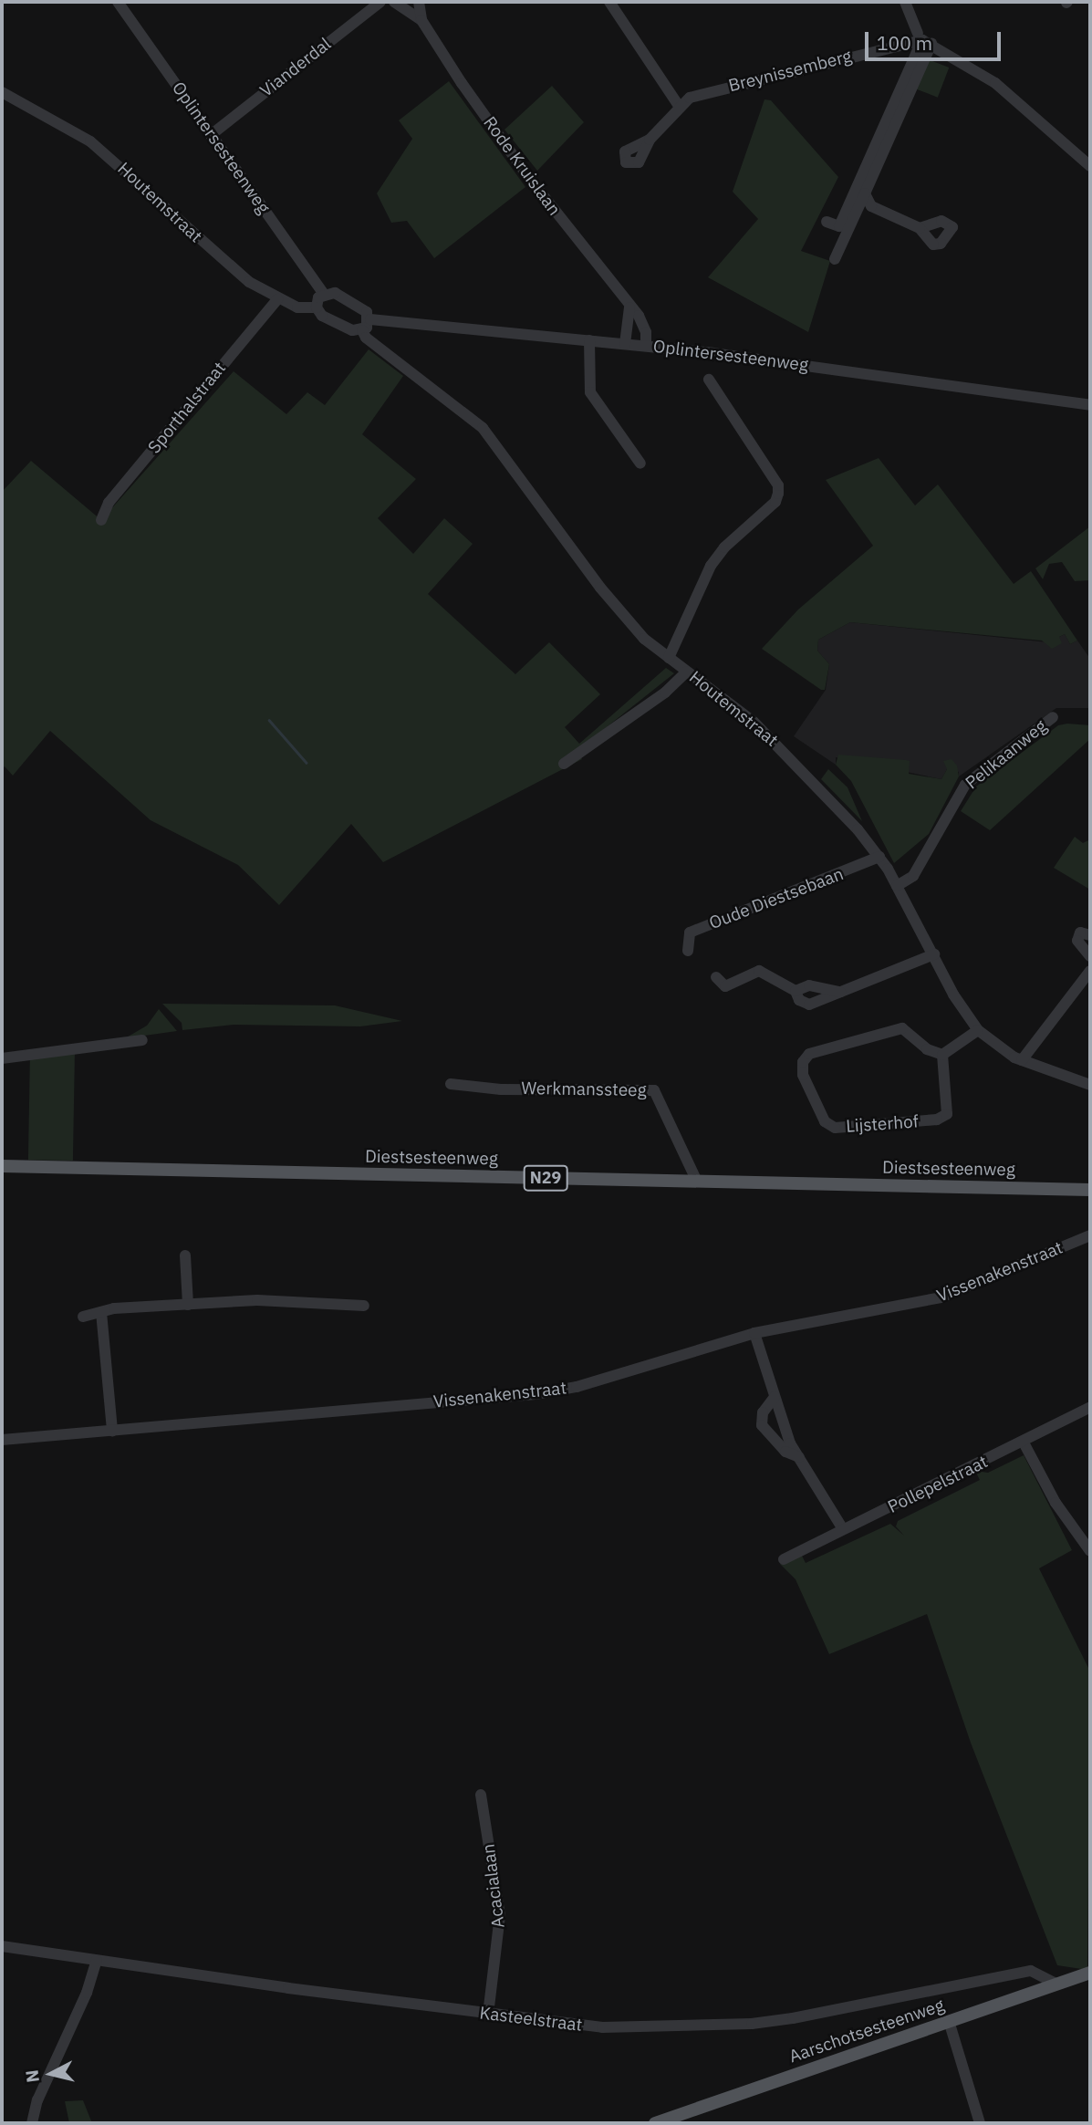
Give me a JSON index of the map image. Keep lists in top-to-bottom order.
{
  "streets": {
    "main road": ["Diestsesteenweg", "N29", "Aarschotsesteenweg"],
    "street": [
      "Vianderdal",
      "Breynissemberg",
      "Oplintersesteenweg",
      "Rode Kruislaan",
      "Houtemstraat",
      "Sporthalstraat",
      "Pelikaanweg",
      "Oude Diestsebaan",
      "Werkmanssteeg",
      "Lijsterhof",
      "Vissenakenstraat",
      "Pollepelstraat",
      "Acacialaan",
      "Kasteelstraat"
    ]
  },
  "crossings": [
    ["Vianderdal", "Oplintersesteenweg"],
    ["Oplintersesteenweg", "Rode Kruislaan"],
    ["Houtemstraat", "Sporthalstraat"],
    ["Houtemstraat", "Pelikaanweg"],
    ["Houtemstraat", "Oude Diestsebaan"],
    ["Werkmanssteeg", "Diestsesteenweg"],
    ["Acacialaan", "Kasteelstraat"],
    ["Kasteelstraat", "Aarschotsesteenweg"]
  ],
  "scale_bar": "100 m",
  "north": "left"
}
